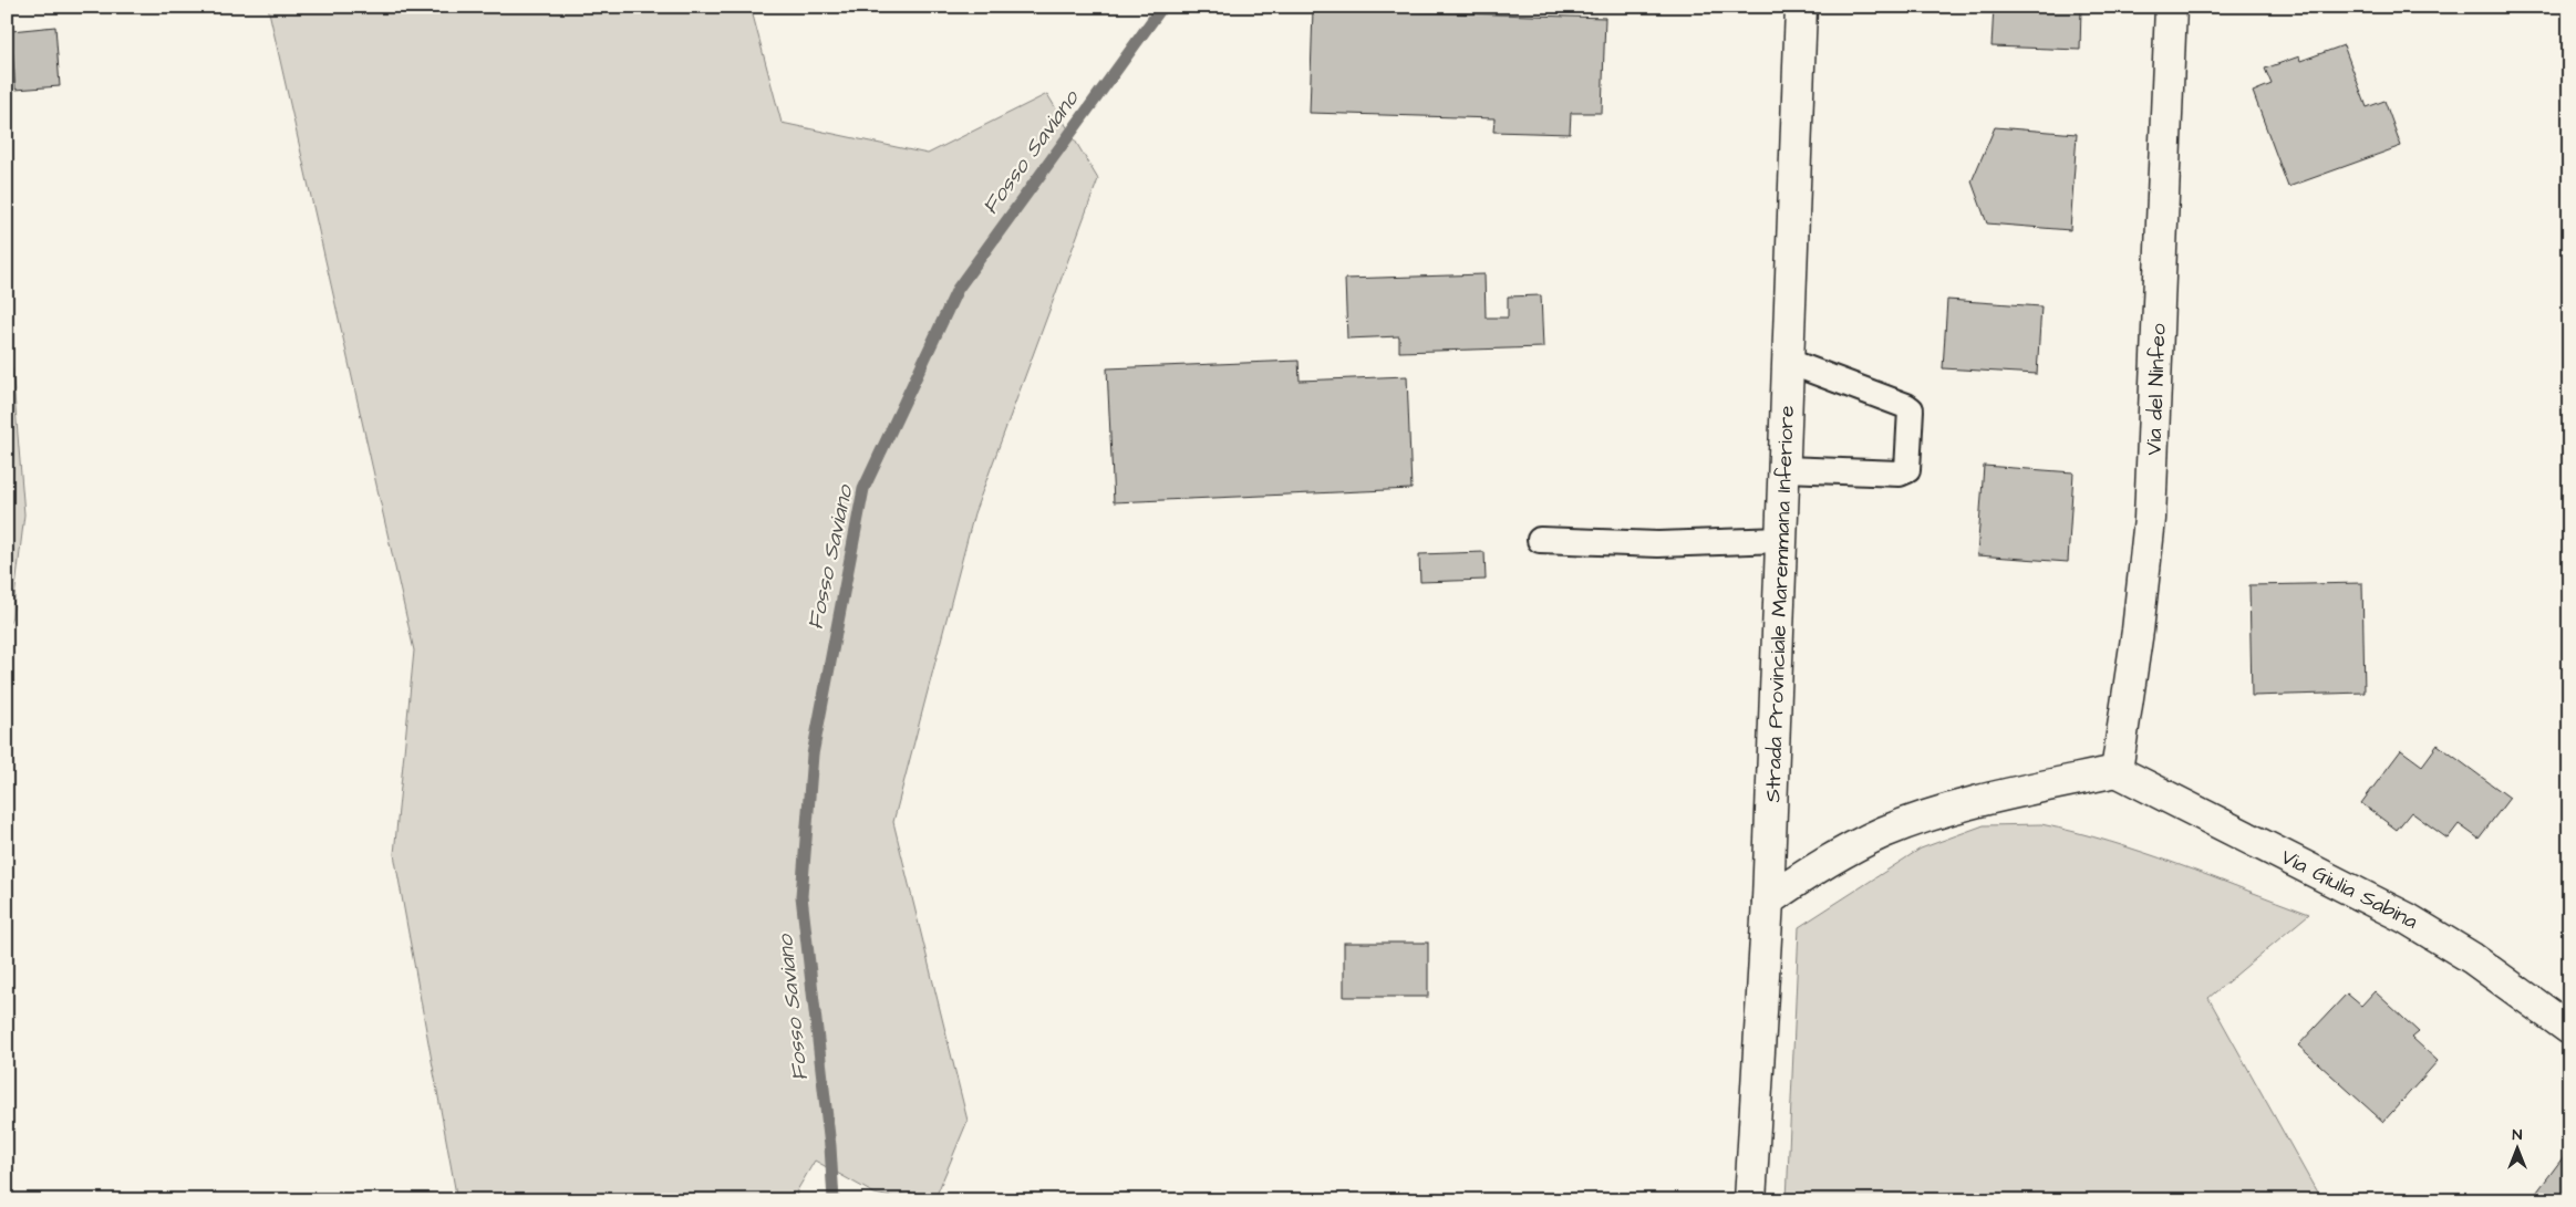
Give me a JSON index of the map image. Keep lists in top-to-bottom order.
{
  "streets": {
    "street": ["Via del Ninfeo", "Strada Provinciale Maremmana Inferiore", "Via Giulia Sabina"]
  },
  "crossings": [
    ["Via del Ninfeo", "Via Giulia Sabina"]
  ],
  "water": ["Fosso Saviano"],
  "north": "top"
}
